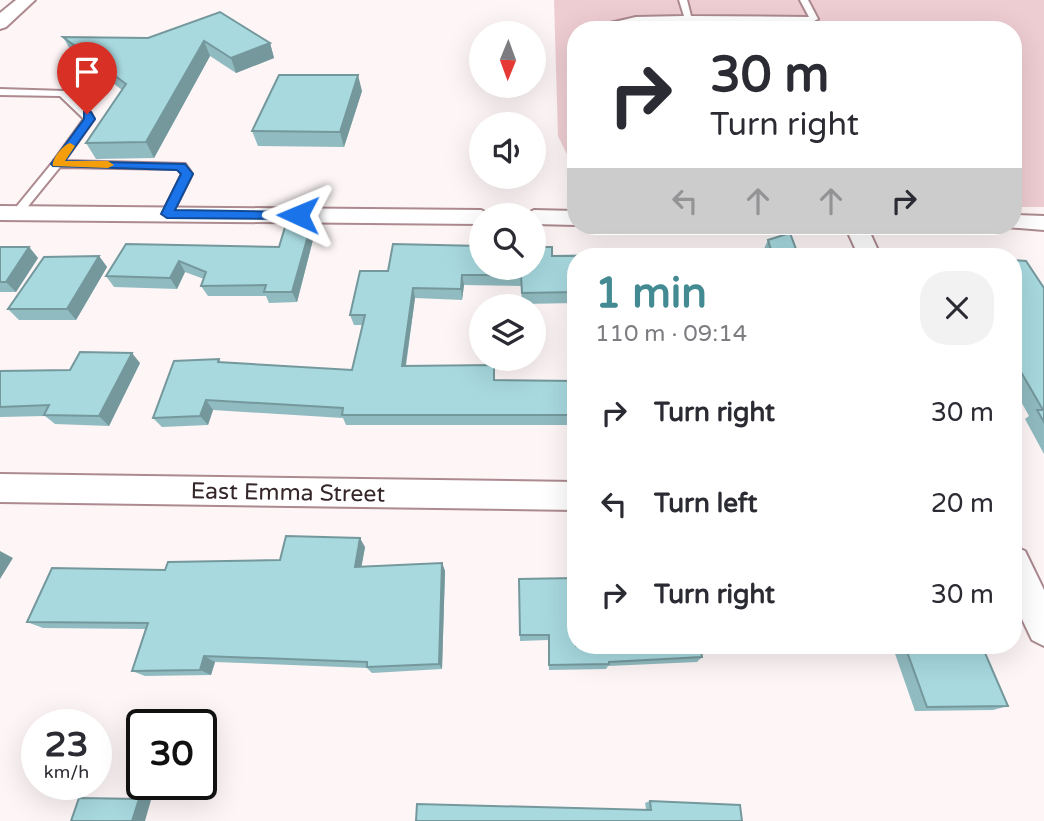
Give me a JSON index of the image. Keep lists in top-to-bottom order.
{
  "streets": {
    "street": ["East Emma Street"]
  },
  "north": "bottom",
  "page": {
    "turn": ["30 m", "Turn right"],
    "heading": ["1 min", "110 m · 09:14"],
    "list": [
      {
        "name": "Turn right",
        "value": "30 m"
      },
      {
        "name": "Turn left",
        "value": "20 m"
      },
      {
        "name": "Turn right",
        "value": "30 m"
      }
    ],
    "speed": "23 km/h",
    "limit": "30"
  }
}
